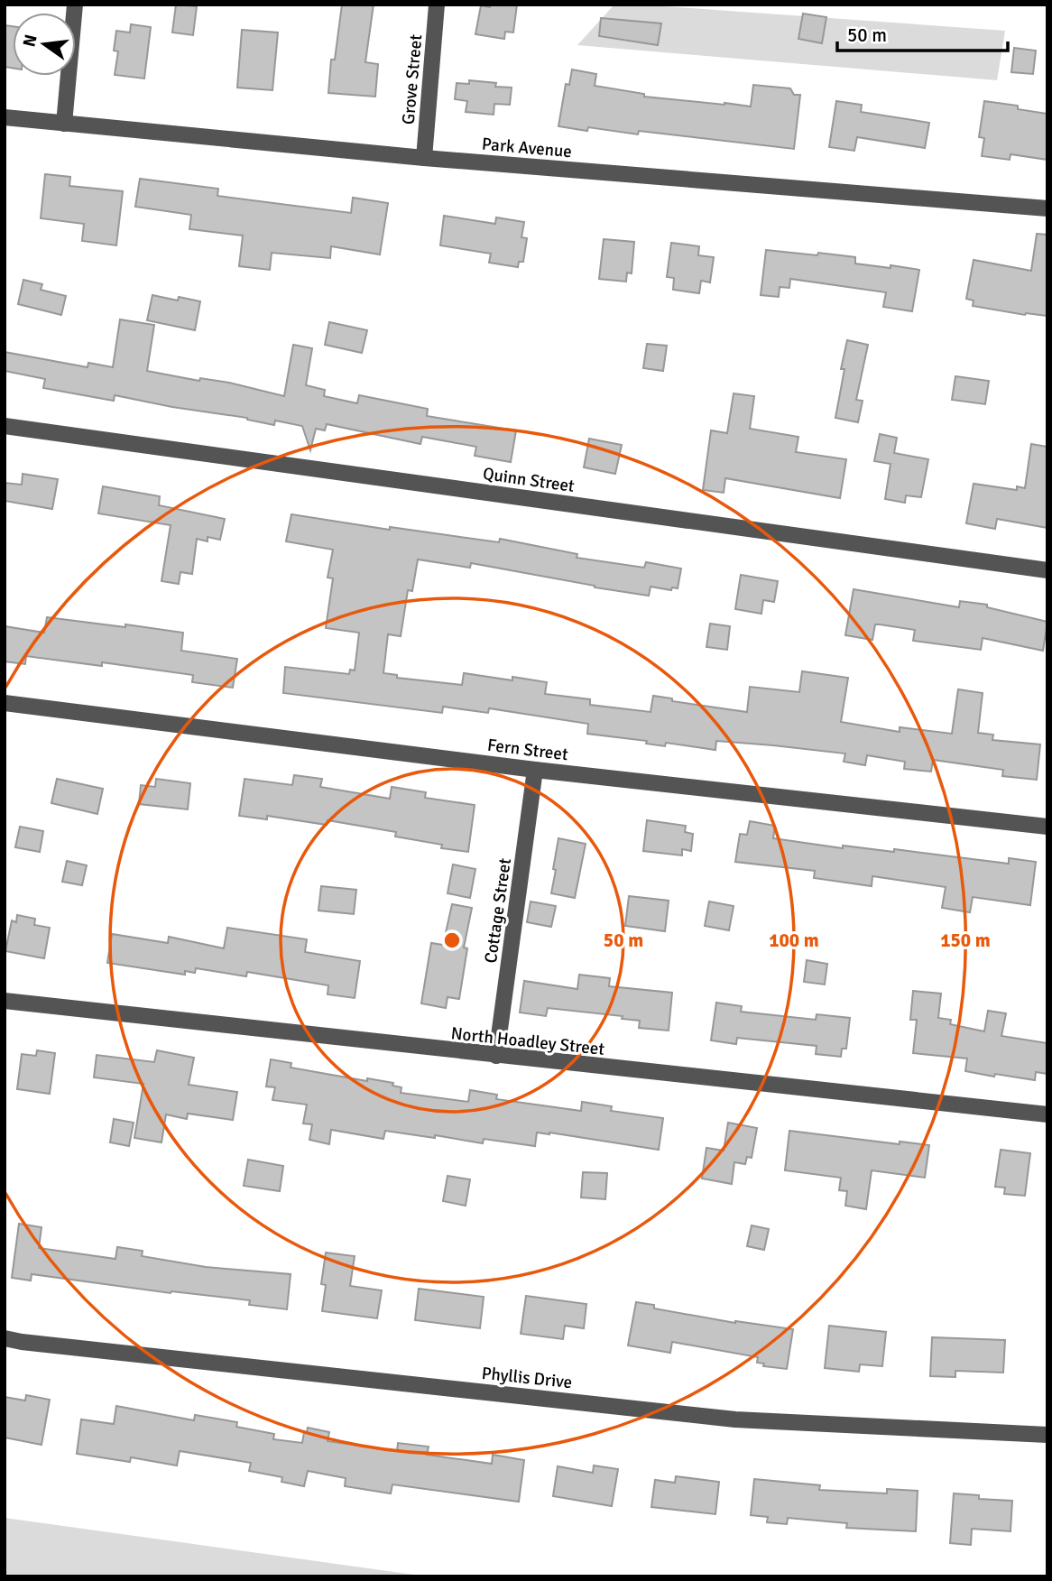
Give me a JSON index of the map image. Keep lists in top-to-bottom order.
{
  "streets": {
    "street": [
      "Grove Street",
      "Park Avenue",
      "Quinn Street",
      "Fern Street",
      "Cottage Street",
      "North Hoadley Street",
      "Phyllis Drive"
    ]
  },
  "crossings": [
    ["Grove Street", "Park Avenue"],
    ["Fern Street", "Cottage Street"],
    ["Cottage Street", "North Hoadley Street"]
  ],
  "scale_bar": "50 m",
  "north": "left",
  "rings": ["50 m", "100 m", "150 m"]
}
